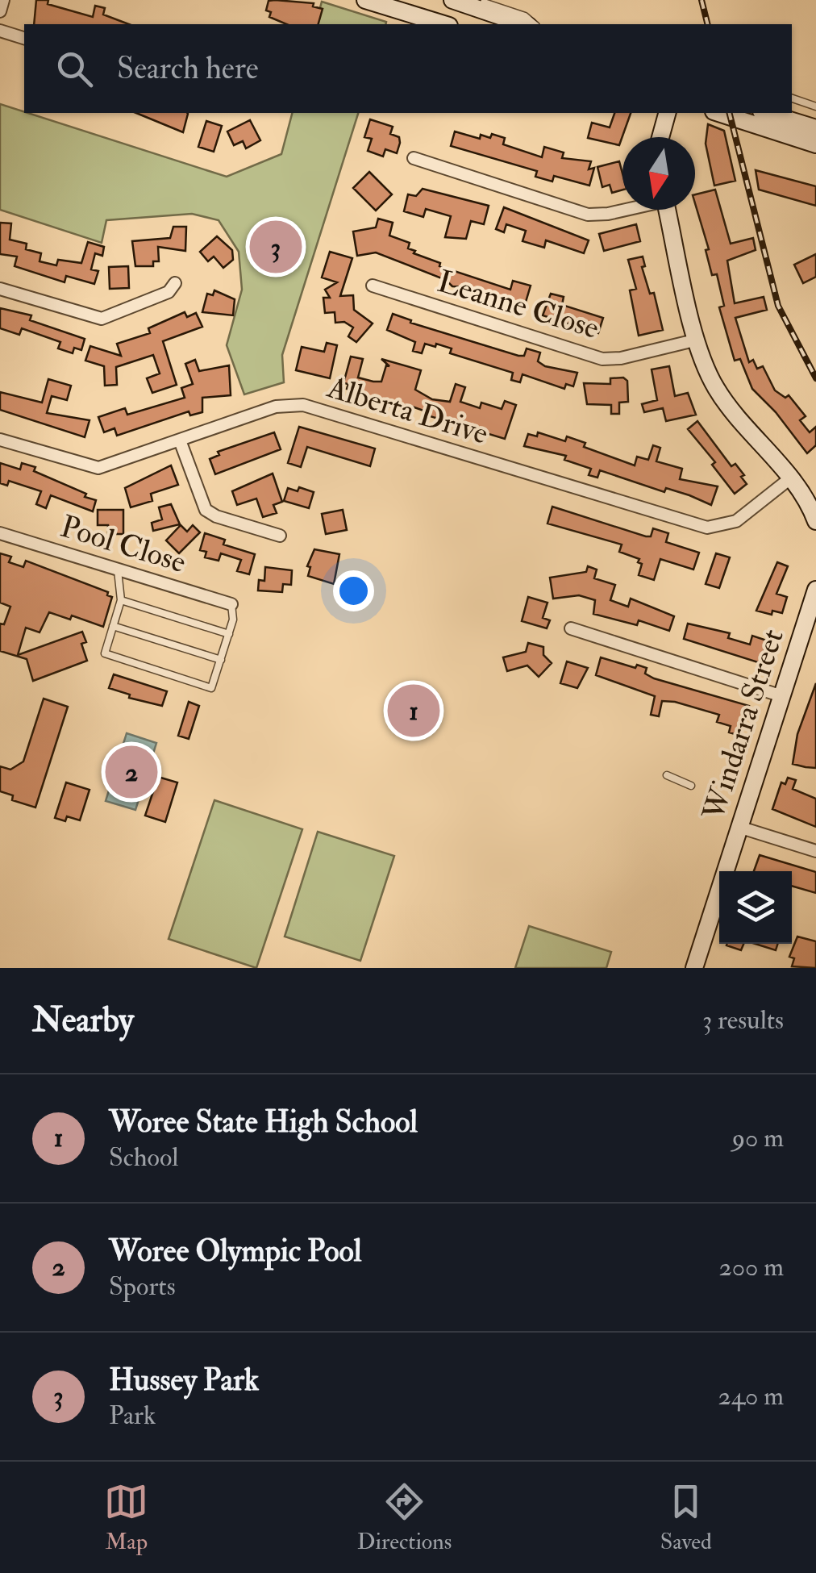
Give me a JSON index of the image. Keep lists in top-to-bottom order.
{
  "streets": {
    "street": [
      "Leanne Close",
      "Alberta Drive",
      "Pool Close",
      "Windarra Street"
    ]
  },
  "north": "bottom",
  "page": {
    "search": "Search here",
    "pins": ["3", "1", "2"],
    "heading": ["Nearby", "3 results"],
    "list": [
      {
        "mark": "1",
        "name": "Woree State High School",
        "note": "School",
        "value": "90 m"
      },
      {
        "mark": "2",
        "name": "Woree Olympic Pool",
        "note": "Sports",
        "value": "200 m"
      },
      {
        "mark": "3",
        "name": "Hussey Park",
        "note": "Park",
        "value": "240 m"
      }
    ],
    "nav": ["Map", "Directions", "Saved"]
  }
}
